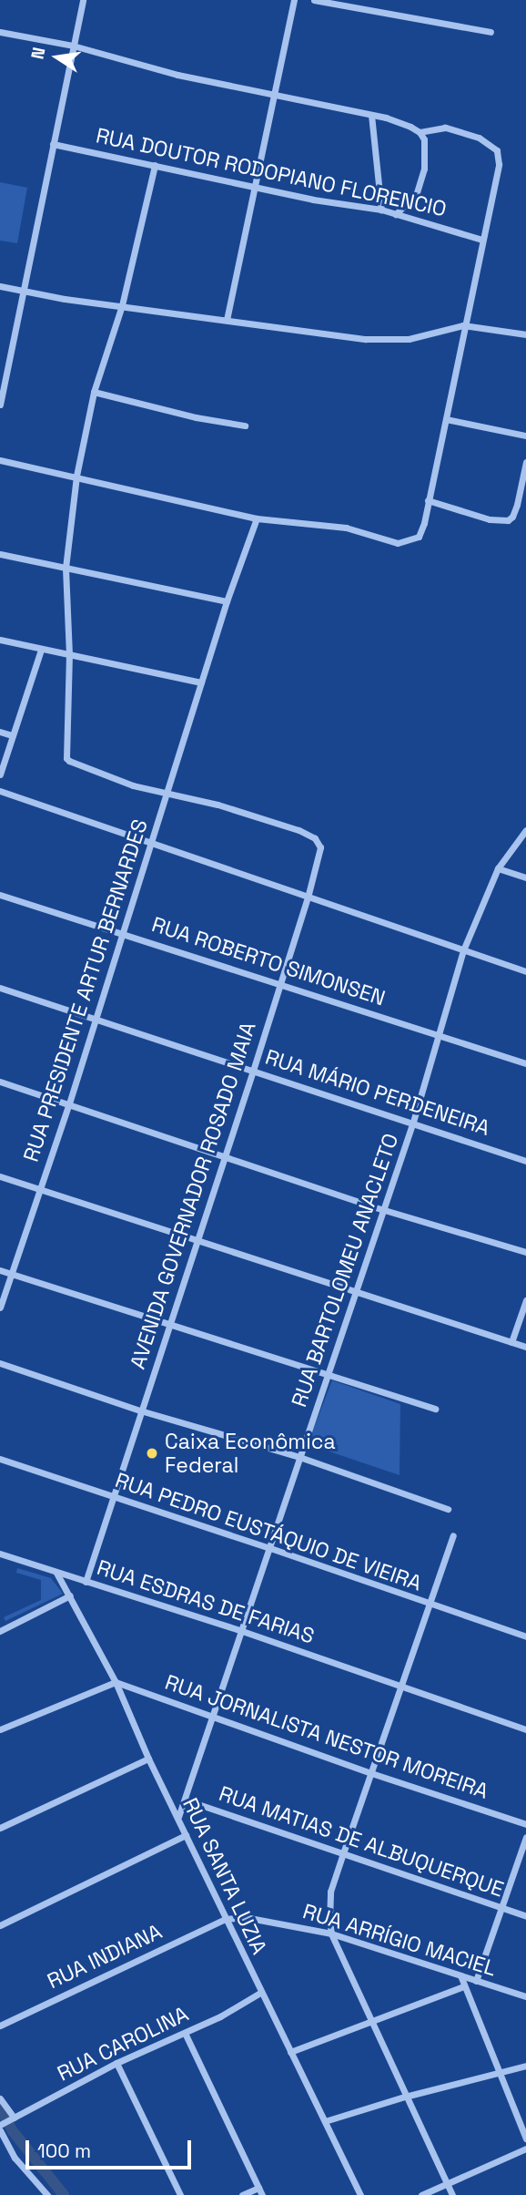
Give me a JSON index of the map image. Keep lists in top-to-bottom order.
{
  "streets": {
    "street": [
      "RUA DOUTOR RODOPIANO FLORENCIO",
      "RUA ROBERTO SIMONSEN",
      "RUA PRESIDENTE ARTUR BERNARDES",
      "RUA MÁRIO PERDENEIRA",
      "AVENIDA GOVERNADOR ROSADO MAIA",
      "RUA BARTOLOMEU ANACLETO",
      "RUA PEDRO EUSTÁQUIO DE VIEIRA",
      "RUA ESDRAS DE FARIAS",
      "RUA JORNALISTA NESTOR MOREIRA",
      "RUA MATIAS DE ALBUQUERQUE",
      "RUA SANTA LUZIA",
      "RUA ARRÍGIO MACIEL",
      "RUA INDIANA",
      "RUA CAROLINA"
    ]
  },
  "crossings": [
    ["RUA ROBERTO SIMONSEN", "RUA PRESIDENTE ARTUR BERNARDES"],
    ["RUA ROBERTO SIMONSEN", "AVENIDA GOVERNADOR ROSADO MAIA"],
    ["RUA ROBERTO SIMONSEN", "RUA BARTOLOMEU ANACLETO"],
    ["RUA PRESIDENTE ARTUR BERNARDES", "RUA MÁRIO PERDENEIRA"],
    ["RUA PRESIDENTE ARTUR BERNARDES", "AVENIDA GOVERNADOR ROSADO MAIA"],
    ["RUA MÁRIO PERDENEIRA", "AVENIDA GOVERNADOR ROSADO MAIA"],
    ["RUA MÁRIO PERDENEIRA", "RUA BARTOLOMEU ANACLETO"],
    ["AVENIDA GOVERNADOR ROSADO MAIA", "RUA PEDRO EUSTÁQUIO DE VIEIRA"],
    ["AVENIDA GOVERNADOR ROSADO MAIA", "RUA ESDRAS DE FARIAS"],
    ["RUA BARTOLOMEU ANACLETO", "RUA PEDRO EUSTÁQUIO DE VIEIRA"],
    ["RUA BARTOLOMEU ANACLETO", "RUA ESDRAS DE FARIAS"],
    ["RUA BARTOLOMEU ANACLETO", "RUA JORNALISTA NESTOR MOREIRA"],
    ["RUA BARTOLOMEU ANACLETO", "RUA MATIAS DE ALBUQUERQUE"],
    ["RUA BARTOLOMEU ANACLETO", "RUA SANTA LUZIA"],
    ["RUA ESDRAS DE FARIAS", "RUA SANTA LUZIA"],
    ["RUA JORNALISTA NESTOR MOREIRA", "RUA SANTA LUZIA"],
    ["RUA SANTA LUZIA", "RUA ARRÍGIO MACIEL"],
    ["RUA SANTA LUZIA", "RUA INDIANA"],
    ["RUA SANTA LUZIA", "RUA CAROLINA"],
    ["RUA ARRÍGIO MACIEL", "RUA INDIANA"]
  ],
  "places": ["Caixa Econômica Federal"],
  "scale_bar": "100 m",
  "north": "left"
}
